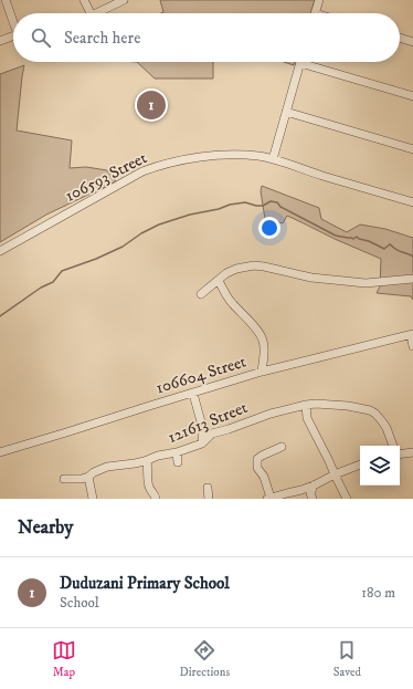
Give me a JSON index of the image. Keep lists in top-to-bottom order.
{
  "streets": {
    "street": ["106593 Street", "106604 Street", "121613 Street"]
  },
  "page": {
    "search": "Search here",
    "pins": "1",
    "heading": "Nearby",
    "list": [
      {
        "mark": "1",
        "name": "Duduzani Primary School",
        "note": "School",
        "value": "180 m"
      }
    ],
    "nav": ["Map", "Directions", "Saved"]
  }
}
